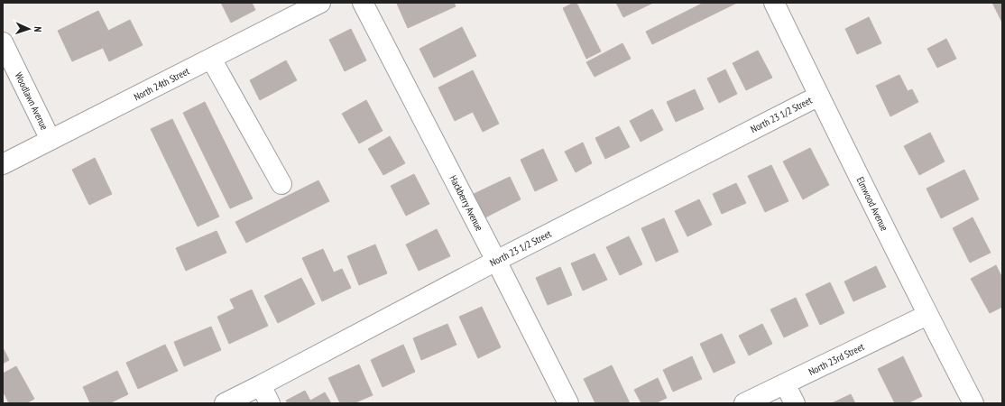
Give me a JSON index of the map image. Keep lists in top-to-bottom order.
{
  "streets": {
    "street": [
      "North 24th Street",
      "Woodlawn Avenue",
      "North 23 1/2 Street",
      "Hackberry Avenue",
      "Elmwood Avenue",
      "North 23rd Street"
    ]
  },
  "crossings": [
    ["North 24th Street", "Woodlawn Avenue"],
    ["North 23 1/2 Street", "Hackberry Avenue"],
    ["North 23 1/2 Street", "Elmwood Avenue"],
    ["Elmwood Avenue", "North 23rd Street"]
  ],
  "north": "right"
}
